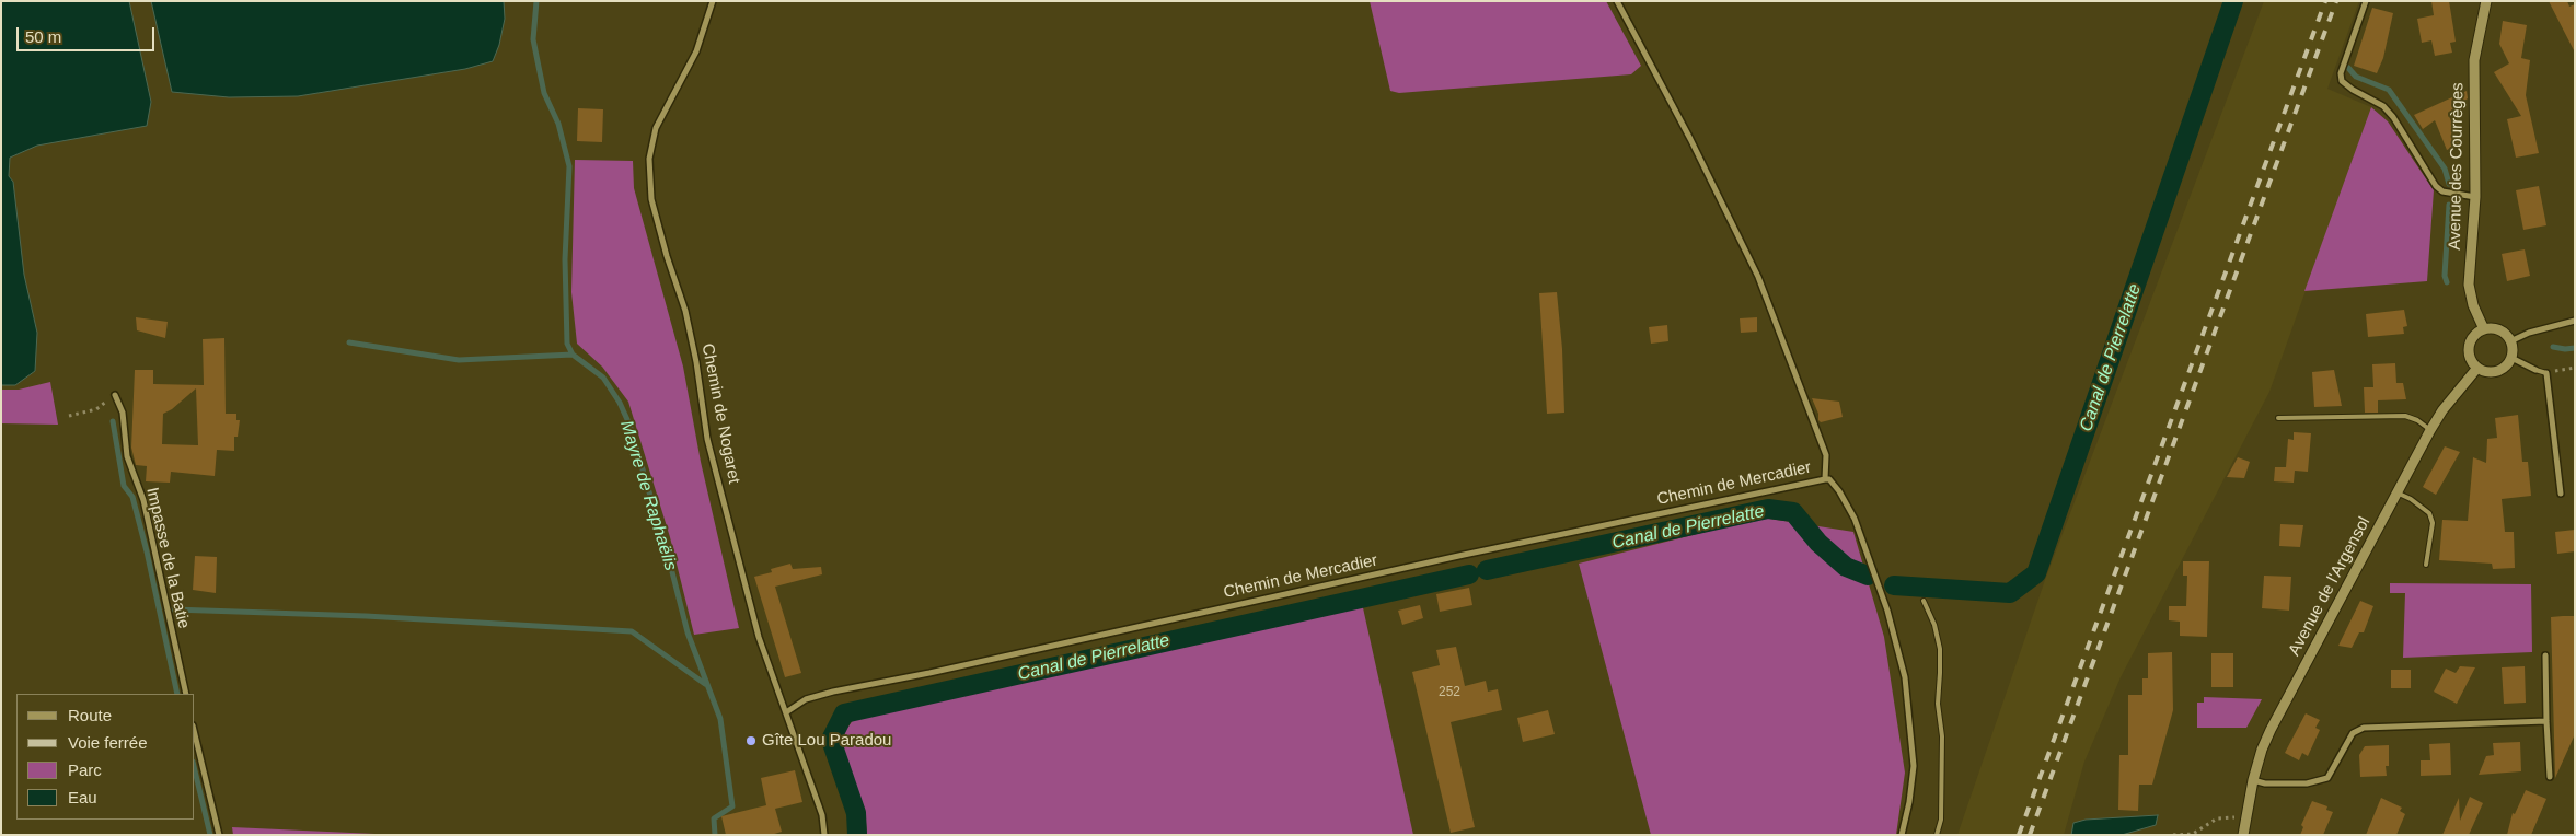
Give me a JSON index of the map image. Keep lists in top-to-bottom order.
{
  "streets": {
    "street": [
      "Avenue des Courrèges",
      "Chemin de Nogaret",
      "Chemin de Mercadier",
      "Impasse de la Batie",
      "Avenue de l'Argensol"
    ]
  },
  "crossings": [
    ["Avenue des Courrèges", "Avenue de l'Argensol"],
    ["Chemin de Nogaret", "Chemin de Mercadier"]
  ],
  "water": ["Canal de Pierrelatte", "Mayre de Raphaëlis"],
  "places": ["Gîte Lou Paradou"],
  "house_numbers": ["252"],
  "legend": [
    "Route",
    "Voie ferrée",
    "Parc",
    "Eau"
  ],
  "scale_bar": "50 m"
}
